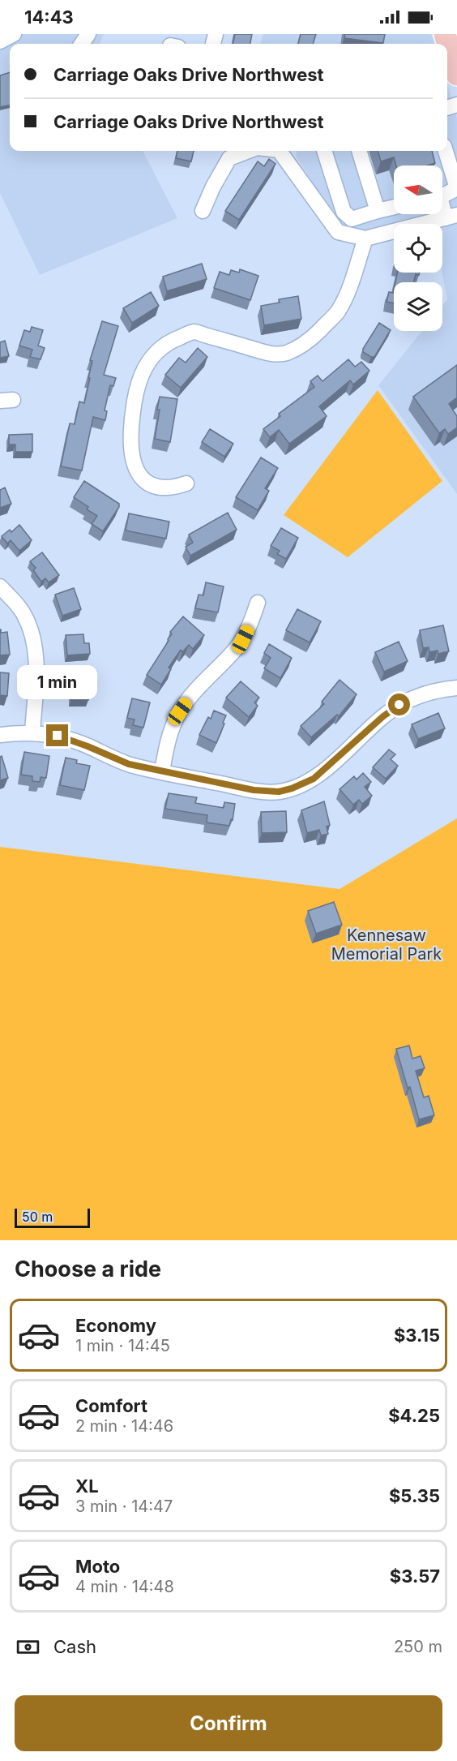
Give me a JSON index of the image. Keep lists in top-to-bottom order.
{
  "parks": ["Kennesaw Memorial Park"],
  "scale_bar": "50 m",
  "north": "left",
  "page": {
    "status": "14:43",
    "banner": ["Carriage Oaks Drive Northwest", "Carriage Oaks Drive Northwest"],
    "bubble": "1 min",
    "scale": "50 m",
    "heading": "Choose a ride",
    "list": [
      {
        "name": "Economy",
        "note": "1 min · 14:45",
        "value": "$3.15"
      },
      {
        "name": "Comfort",
        "note": "2 min · 14:46",
        "value": "$4.25"
      },
      {
        "name": "XL",
        "note": "3 min · 14:47",
        "value": "$5.35"
      },
      {
        "name": "Moto",
        "note": "4 min · 14:48",
        "value": "$3.57"
      }
    ],
    "pay": ["Cash", "250 m"],
    "buttons": "Confirm"
  }
}
